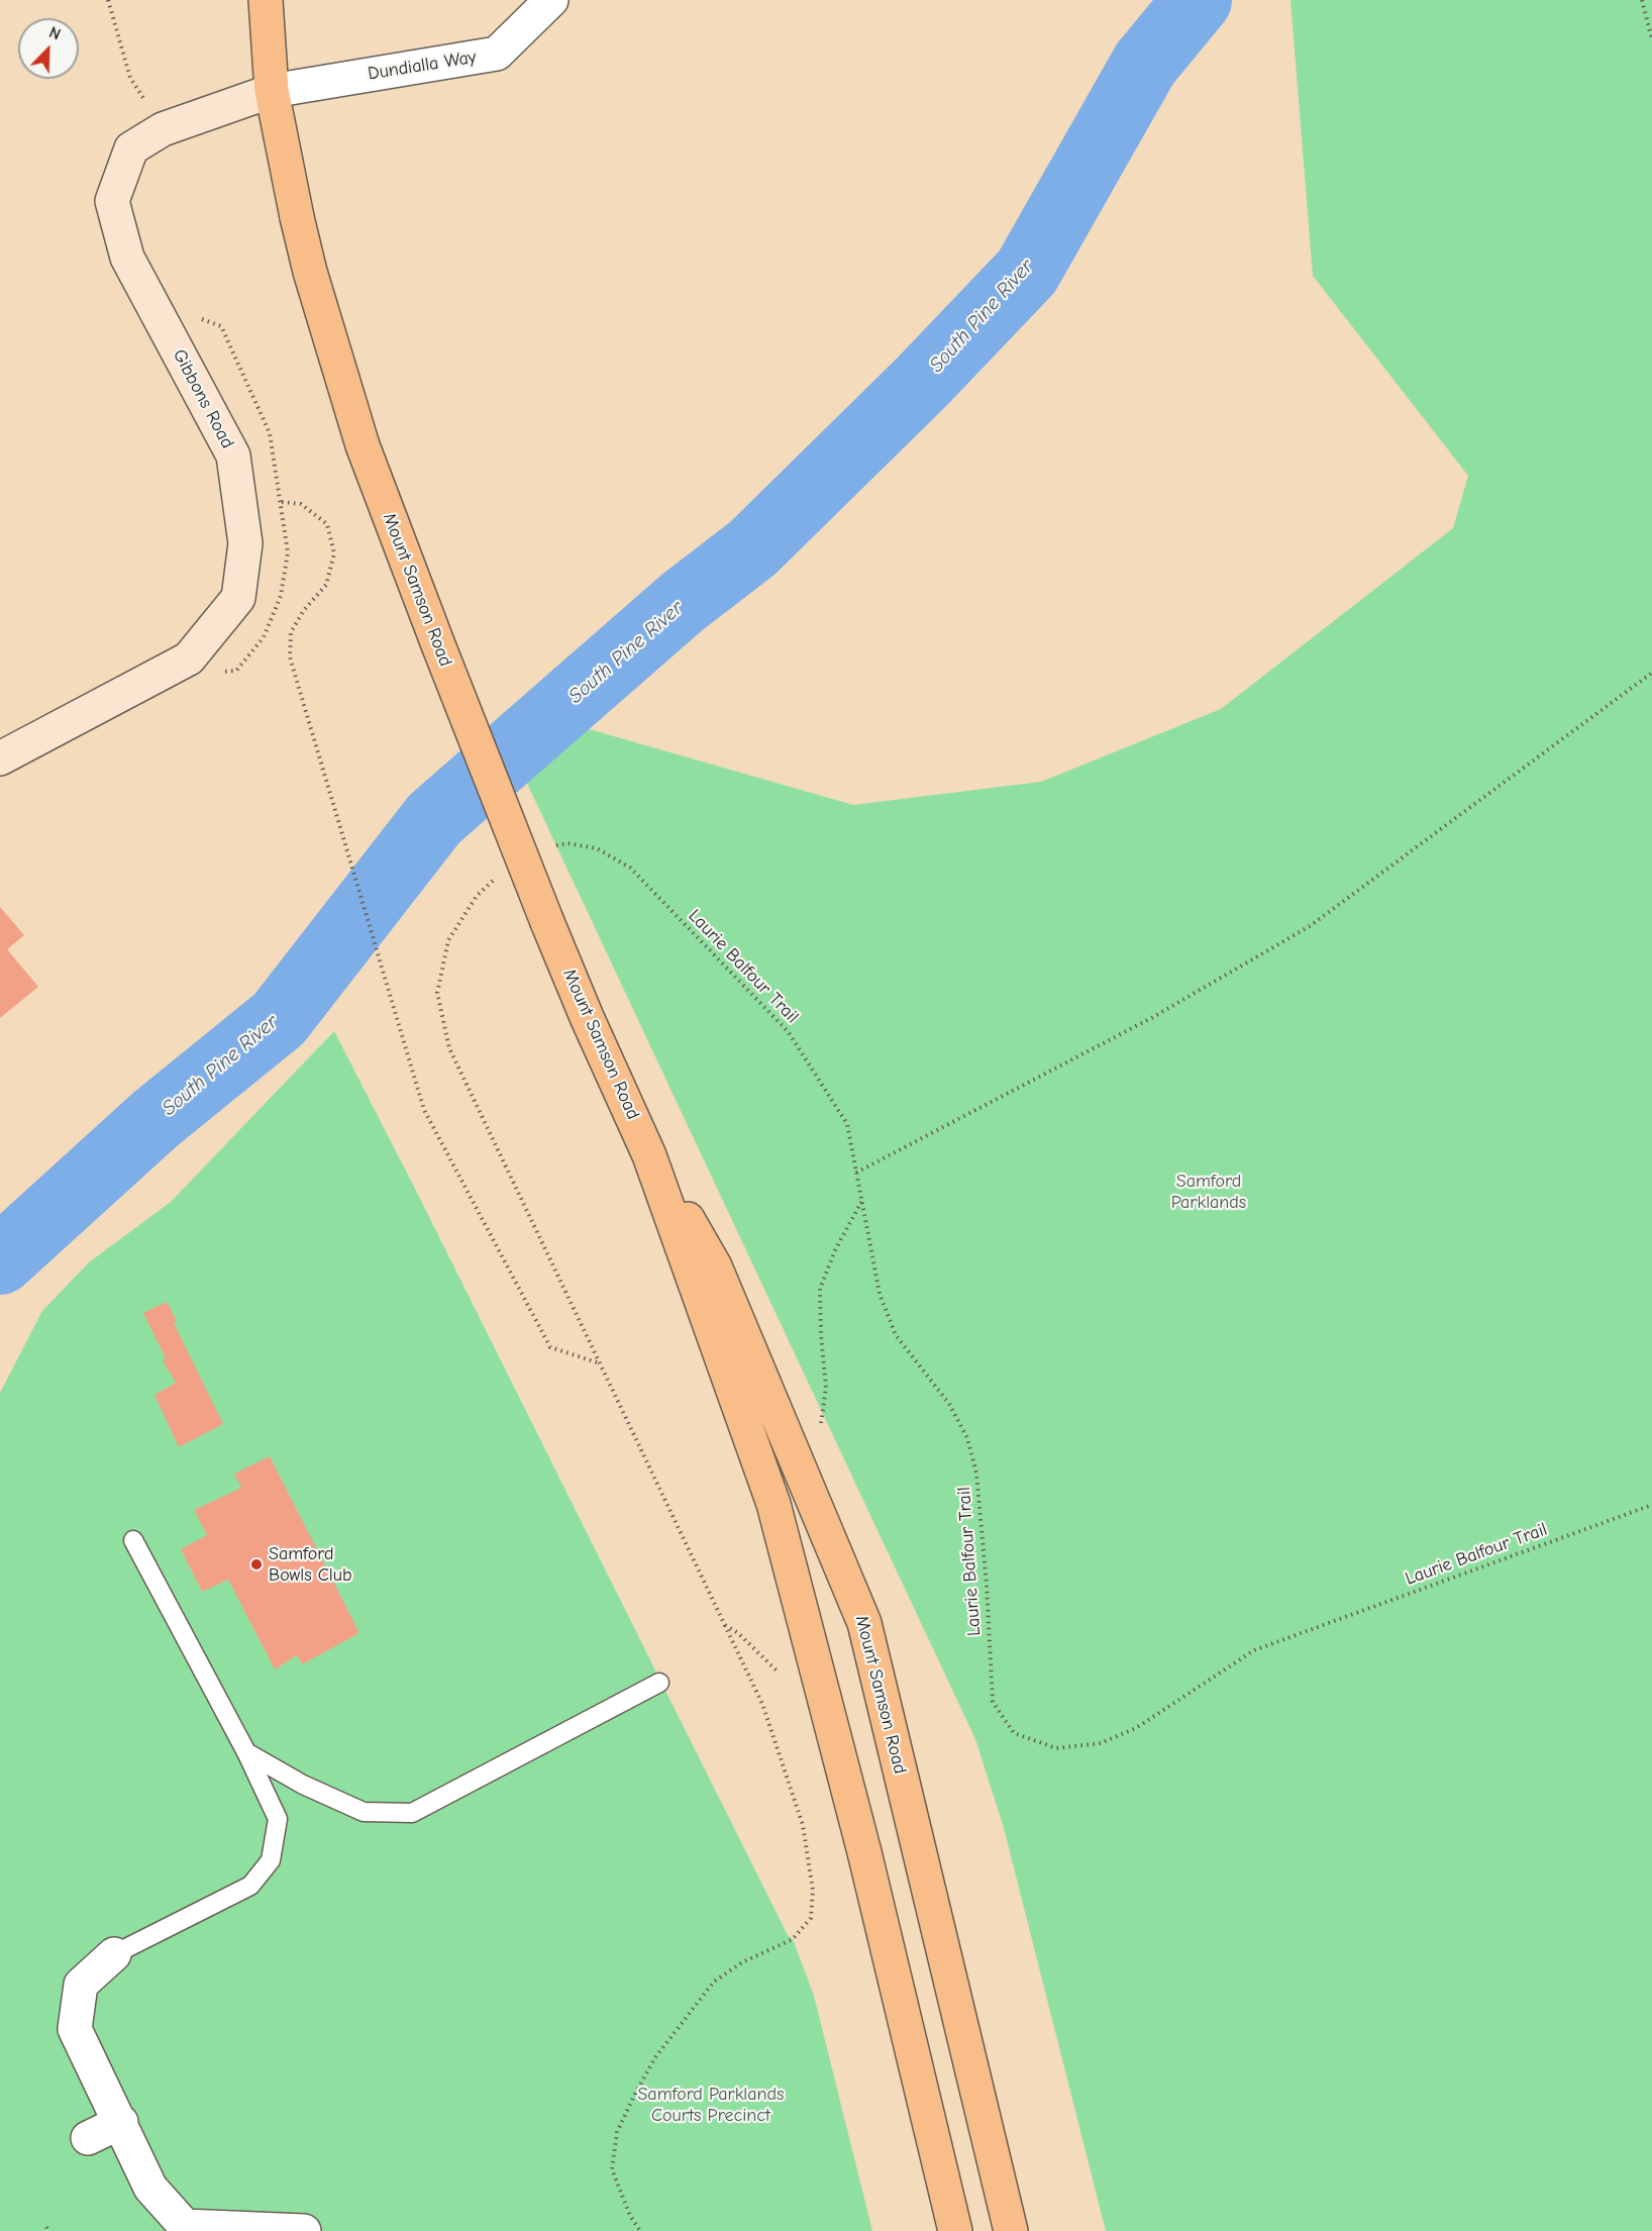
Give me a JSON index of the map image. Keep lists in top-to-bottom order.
{
  "streets": {
    "main road": ["Mount Samson Road"],
    "street": ["Dundialla Way", "Gibbons Road"],
    "path": ["Laurie Balfour Trail"]
  },
  "crossings": [
    ["Dundialla Way", "Gibbons Road"],
    ["Dundialla Way", "Mount Samson Road"],
    ["Gibbons Road", "Mount Samson Road"]
  ],
  "water": ["South Pine River"],
  "parks": ["Samford Parklands", "Samford Parklands Courts Precinct"],
  "places": ["Samford Bowls Club"],
  "north": "top right"
}
